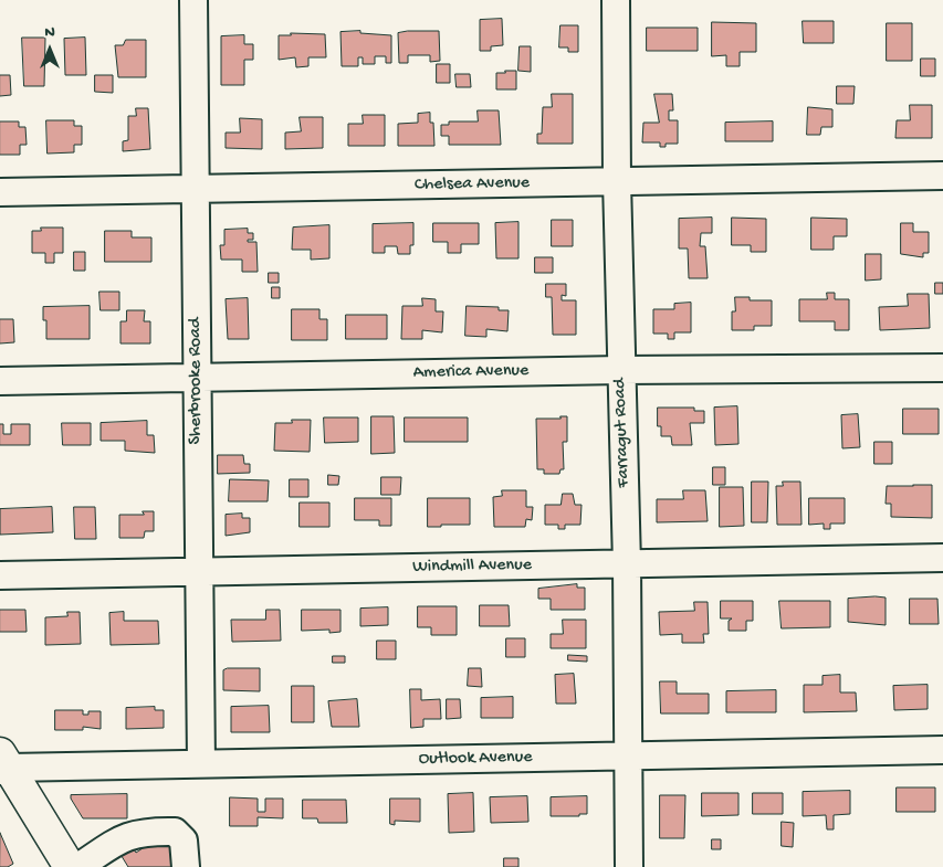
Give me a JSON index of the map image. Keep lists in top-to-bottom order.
{
  "streets": {
    "street": [
      "Chelsea Avenue",
      "America Avenue",
      "Sherbrooke Road",
      "Farragut Road",
      "Windmill Avenue",
      "Outlook Avenue"
    ]
  },
  "crossings": [
    ["Chelsea Avenue", "Sherbrooke Road"],
    ["Chelsea Avenue", "Farragut Road"],
    ["America Avenue", "Sherbrooke Road"],
    ["America Avenue", "Farragut Road"],
    ["Sherbrooke Road", "Windmill Avenue"],
    ["Sherbrooke Road", "Outlook Avenue"],
    ["Farragut Road", "Windmill Avenue"],
    ["Farragut Road", "Outlook Avenue"]
  ],
  "north": "top"
}
